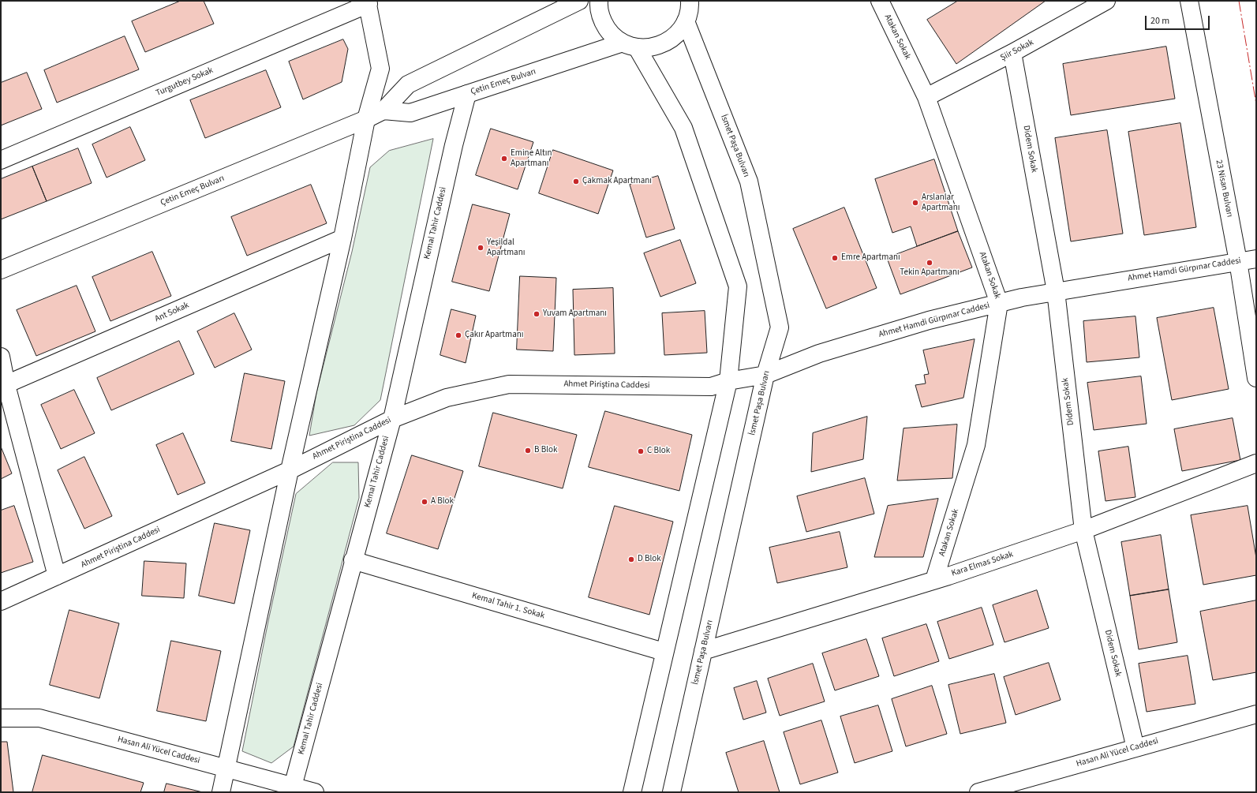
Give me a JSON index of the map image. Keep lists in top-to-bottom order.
{
  "streets": {
    "street": [
      "Atakan Sokak",
      "Şiir Sokak",
      "Turgutbey Sokak",
      "Çetin Emeç Bulvarı",
      "İsmet Paşa Bulvarı",
      "Didem Sokak",
      "23 Nisan Bulvarı",
      "Kemal Tahir Caddesi",
      "Ahmet Hamdi Gürpınar Caddesi",
      "Ant Sokak",
      "Ahmet Piriştina Caddesi",
      "Kara Elmas Sokak",
      "Kemal Tahir 1. Sokak",
      "Hasan Ali Yücel Caddesi"
    ]
  },
  "crossings": [
    ["Atakan Sokak", "Şiir Sokak"],
    ["Atakan Sokak", "Ahmet Hamdi Gürpınar Caddesi"],
    ["Atakan Sokak", "Kara Elmas Sokak"],
    ["Şiir Sokak", "Didem Sokak"],
    ["Çetin Emeç Bulvarı", "İsmet Paşa Bulvarı"],
    ["Çetin Emeç Bulvarı", "Kemal Tahir Caddesi"],
    ["İsmet Paşa Bulvarı", "Ahmet Hamdi Gürpınar Caddesi"],
    ["İsmet Paşa Bulvarı", "Kara Elmas Sokak"],
    ["Didem Sokak", "Ahmet Hamdi Gürpınar Caddesi"],
    ["Didem Sokak", "Kara Elmas Sokak"],
    ["Didem Sokak", "Hasan Ali Yücel Caddesi"],
    ["23 Nisan Bulvarı", "Ahmet Hamdi Gürpınar Caddesi"],
    ["Kemal Tahir Caddesi", "Ahmet Piriştina Caddesi"],
    ["Kemal Tahir Caddesi", "Kemal Tahir 1. Sokak"],
    ["Kemal Tahir Caddesi", "Hasan Ali Yücel Caddesi"],
    ["Ahmet Hamdi Gürpınar Caddesi", "Ahmet Piriştina Caddesi"]
  ],
  "places": [
    "Emine Altın Apartmanı",
    "Çakmak Apartmanı",
    "Arslanlar Apartmanı",
    "Yeşildal Apartmanı",
    "Emre Apartmanı",
    "Tekin Apartmanı",
    "Yuvam Apartmanı",
    "Çakır Apartmanı",
    "B Blok",
    "C Blok",
    "A Blok",
    "D Blok"
  ],
  "scale_bar": "20 m"
}
